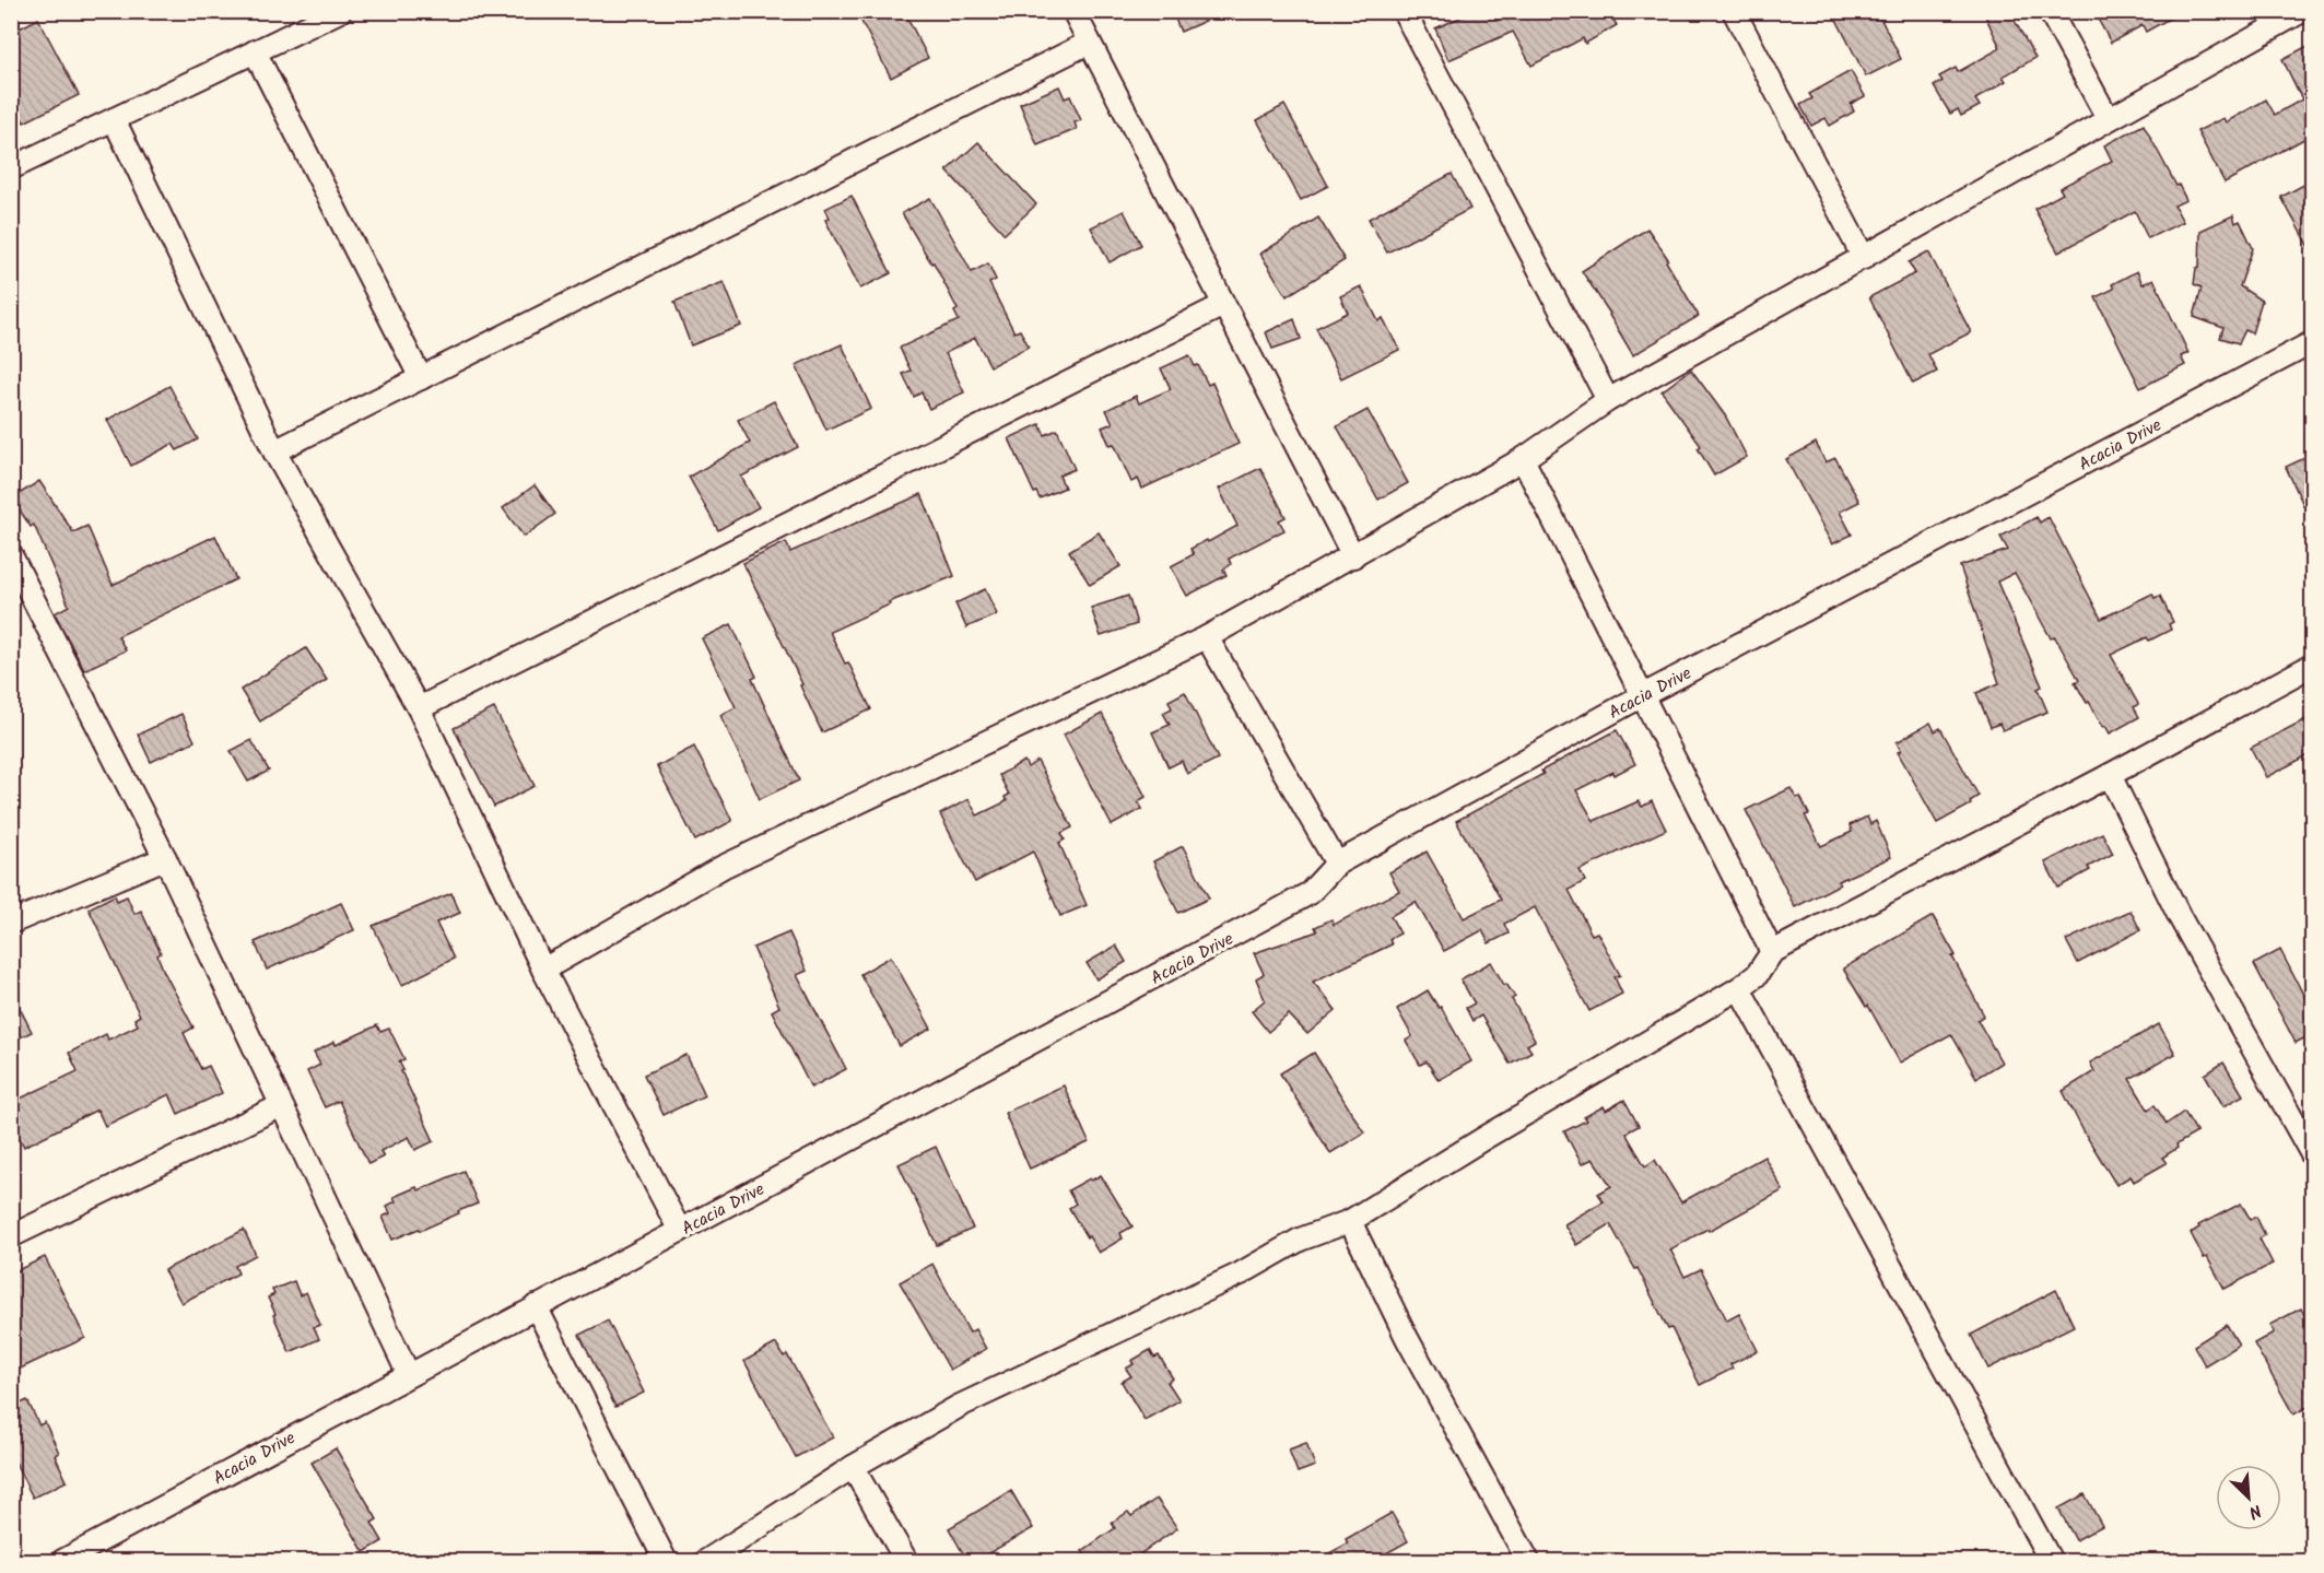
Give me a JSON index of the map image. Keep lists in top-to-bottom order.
{
  "streets": {
    "street": ["Acacia Drive"]
  },
  "north": "bottom right"
}
